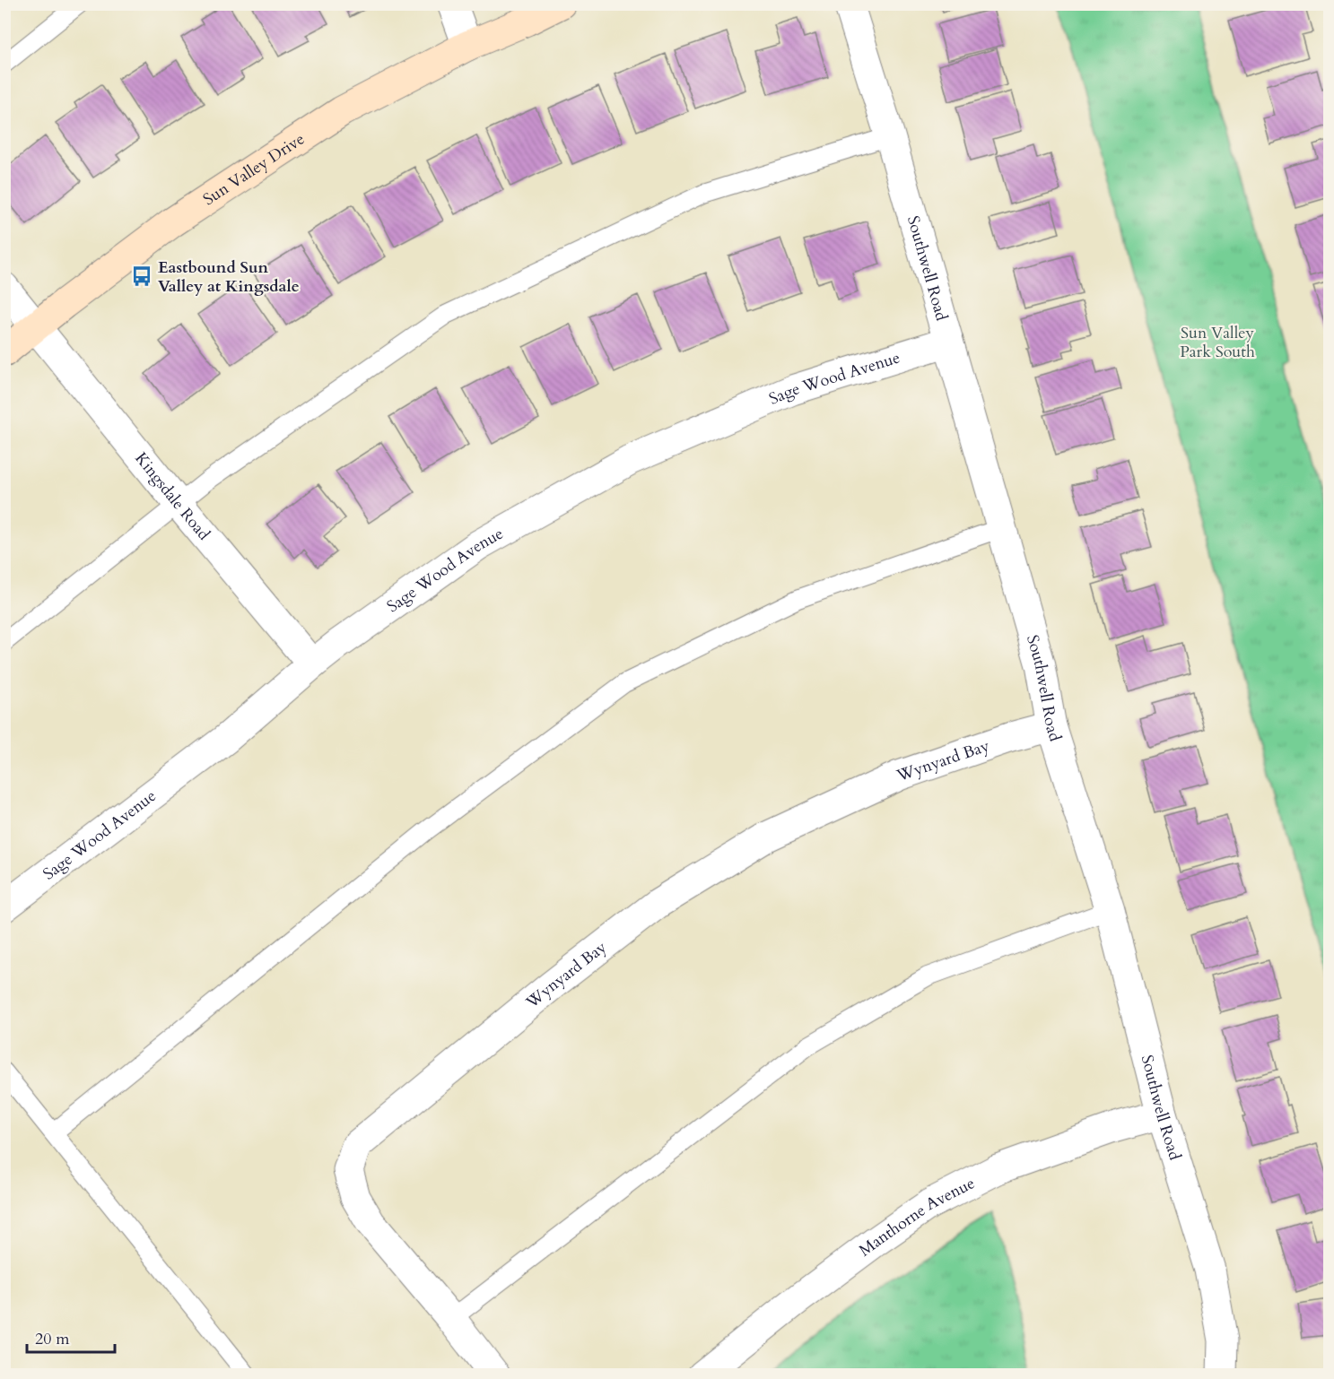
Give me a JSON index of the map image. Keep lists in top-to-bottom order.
{
  "streets": {
    "street": [
      "Sun Valley Drive",
      "Southwell Road",
      "Sage Wood Avenue",
      "Kingsdale Road",
      "Wynyard Bay",
      "Manthorne Avenue"
    ]
  },
  "crossings": [
    ["Sun Valley Drive", "Kingsdale Road"],
    ["Southwell Road", "Sage Wood Avenue"],
    ["Southwell Road", "Wynyard Bay"],
    ["Southwell Road", "Manthorne Avenue"],
    ["Sage Wood Avenue", "Kingsdale Road"]
  ],
  "parks": ["Sun Valley Park South"],
  "places": {
    "bus stop": ["Eastbound Sun Valley at Kingsdale"]
  },
  "scale_bar": "20 m"
}
